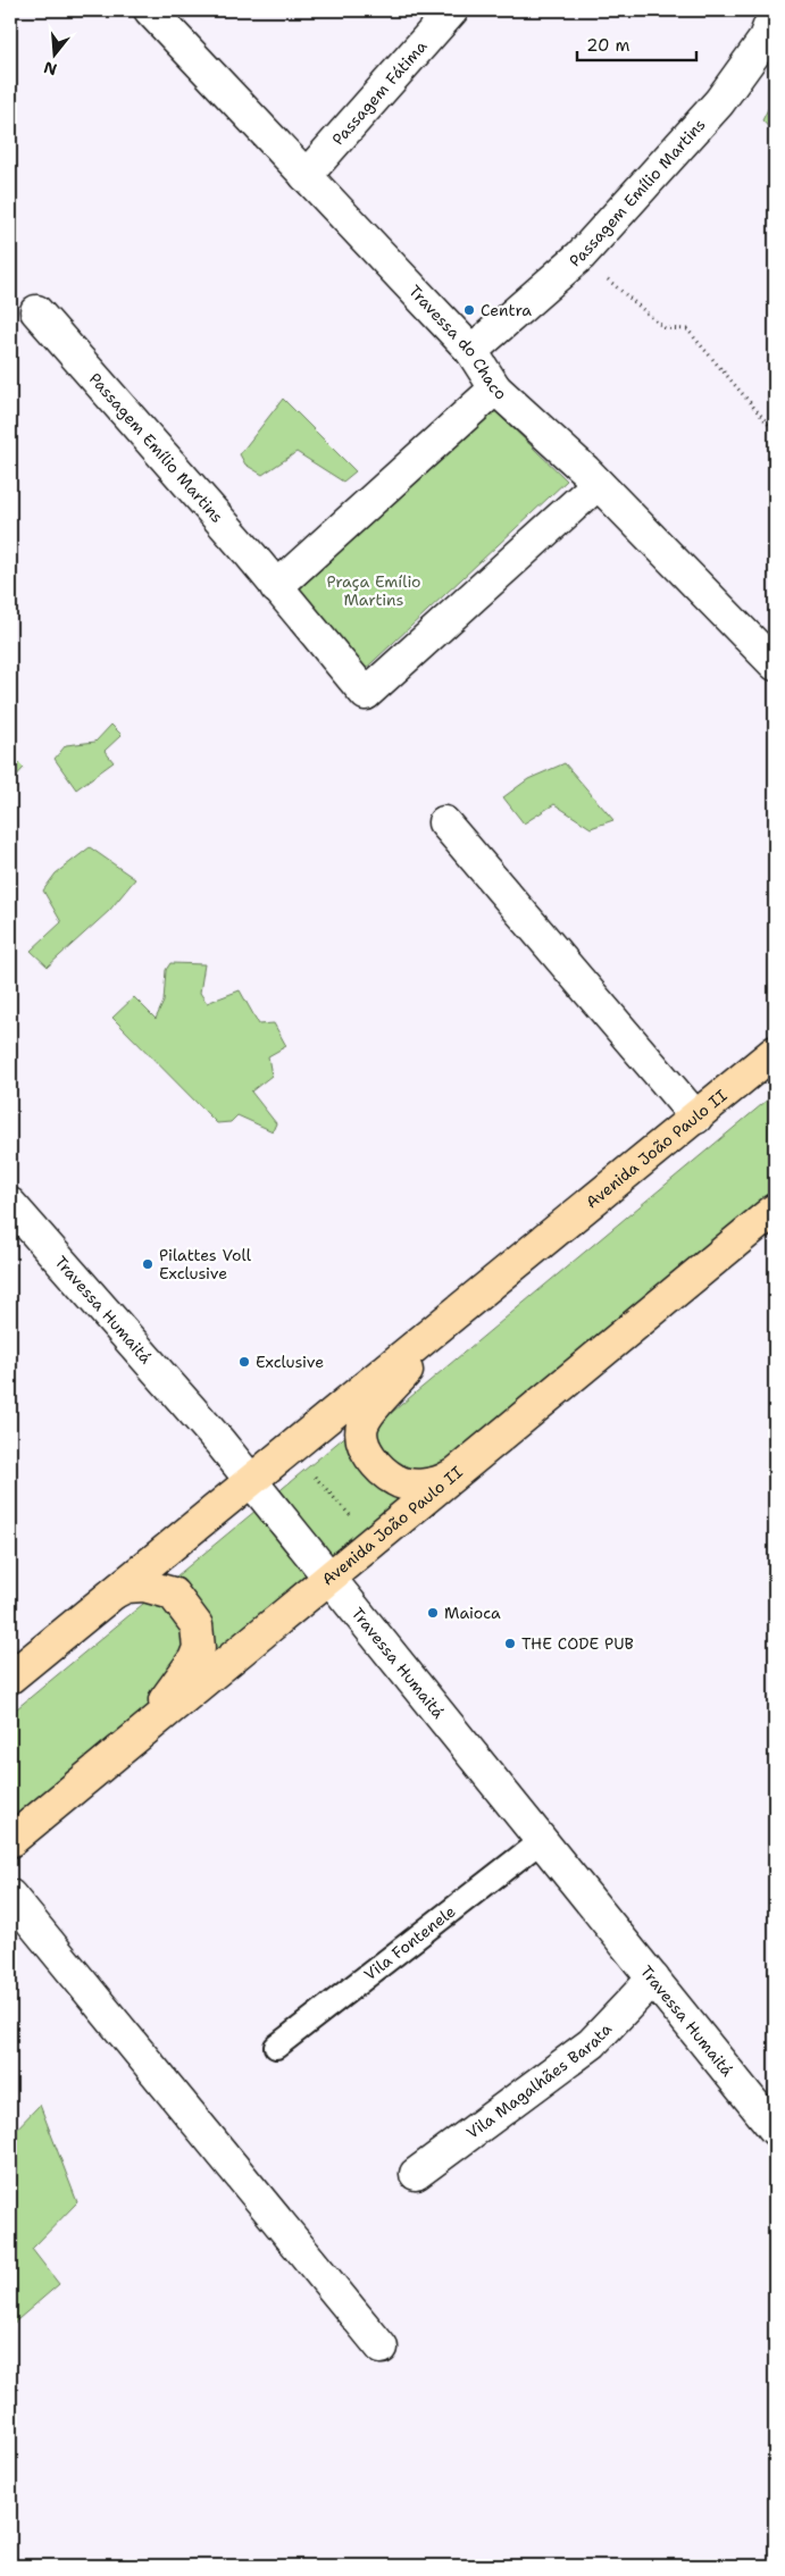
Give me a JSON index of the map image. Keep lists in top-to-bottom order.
{
  "streets": {
    "main road": ["Avenida João Paulo II"],
    "street": [
      "Passagem Fátima",
      "Passagem Emílio Martins",
      "Travessa do Chaco",
      "Travessa Humaitá",
      "Vila Magalhães Barata"
    ],
    "lane": ["Vila Fontenele"]
  },
  "crossings": [
    ["Passagem Fátima", "Travessa do Chaco"],
    ["Passagem Emílio Martins", "Travessa do Chaco"],
    ["Avenida João Paulo II", "Travessa Humaitá"],
    ["Travessa Humaitá", "Vila Fontenele"],
    ["Travessa Humaitá", "Vila Magalhães Barata"]
  ],
  "parks": ["Praça Emílio Martins"],
  "places": [
    "Centra",
    "Pilattes Voll Exclusive",
    "Exclusive",
    "Maioca",
    "THE CODE PUB"
  ],
  "scale_bar": "20 m",
  "north": "bottom"
}
